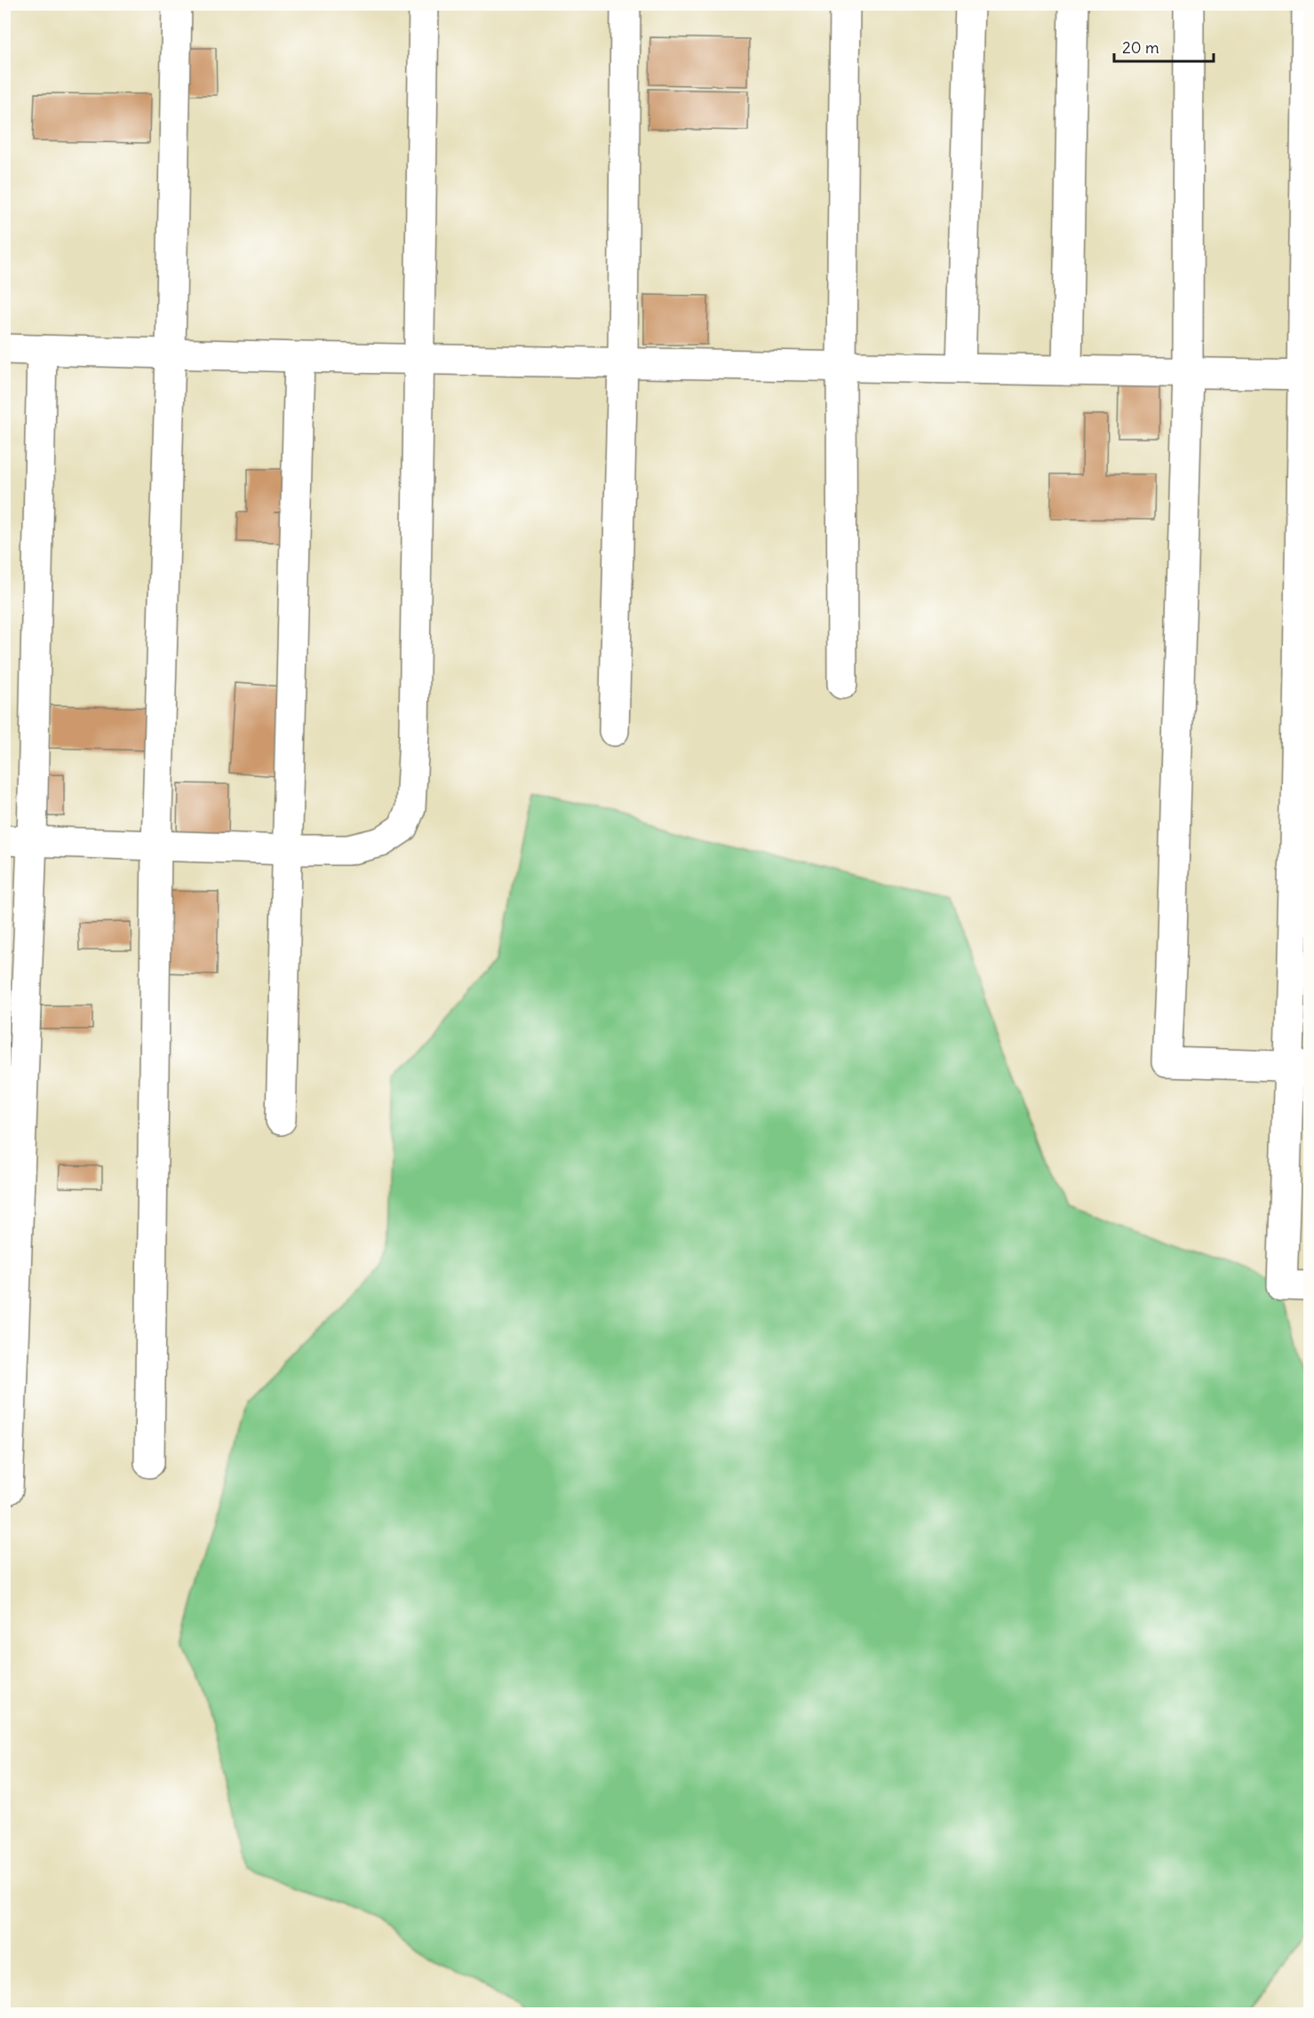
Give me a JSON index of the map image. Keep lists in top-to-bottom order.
{
  "scale_bar": "20 m"
}
